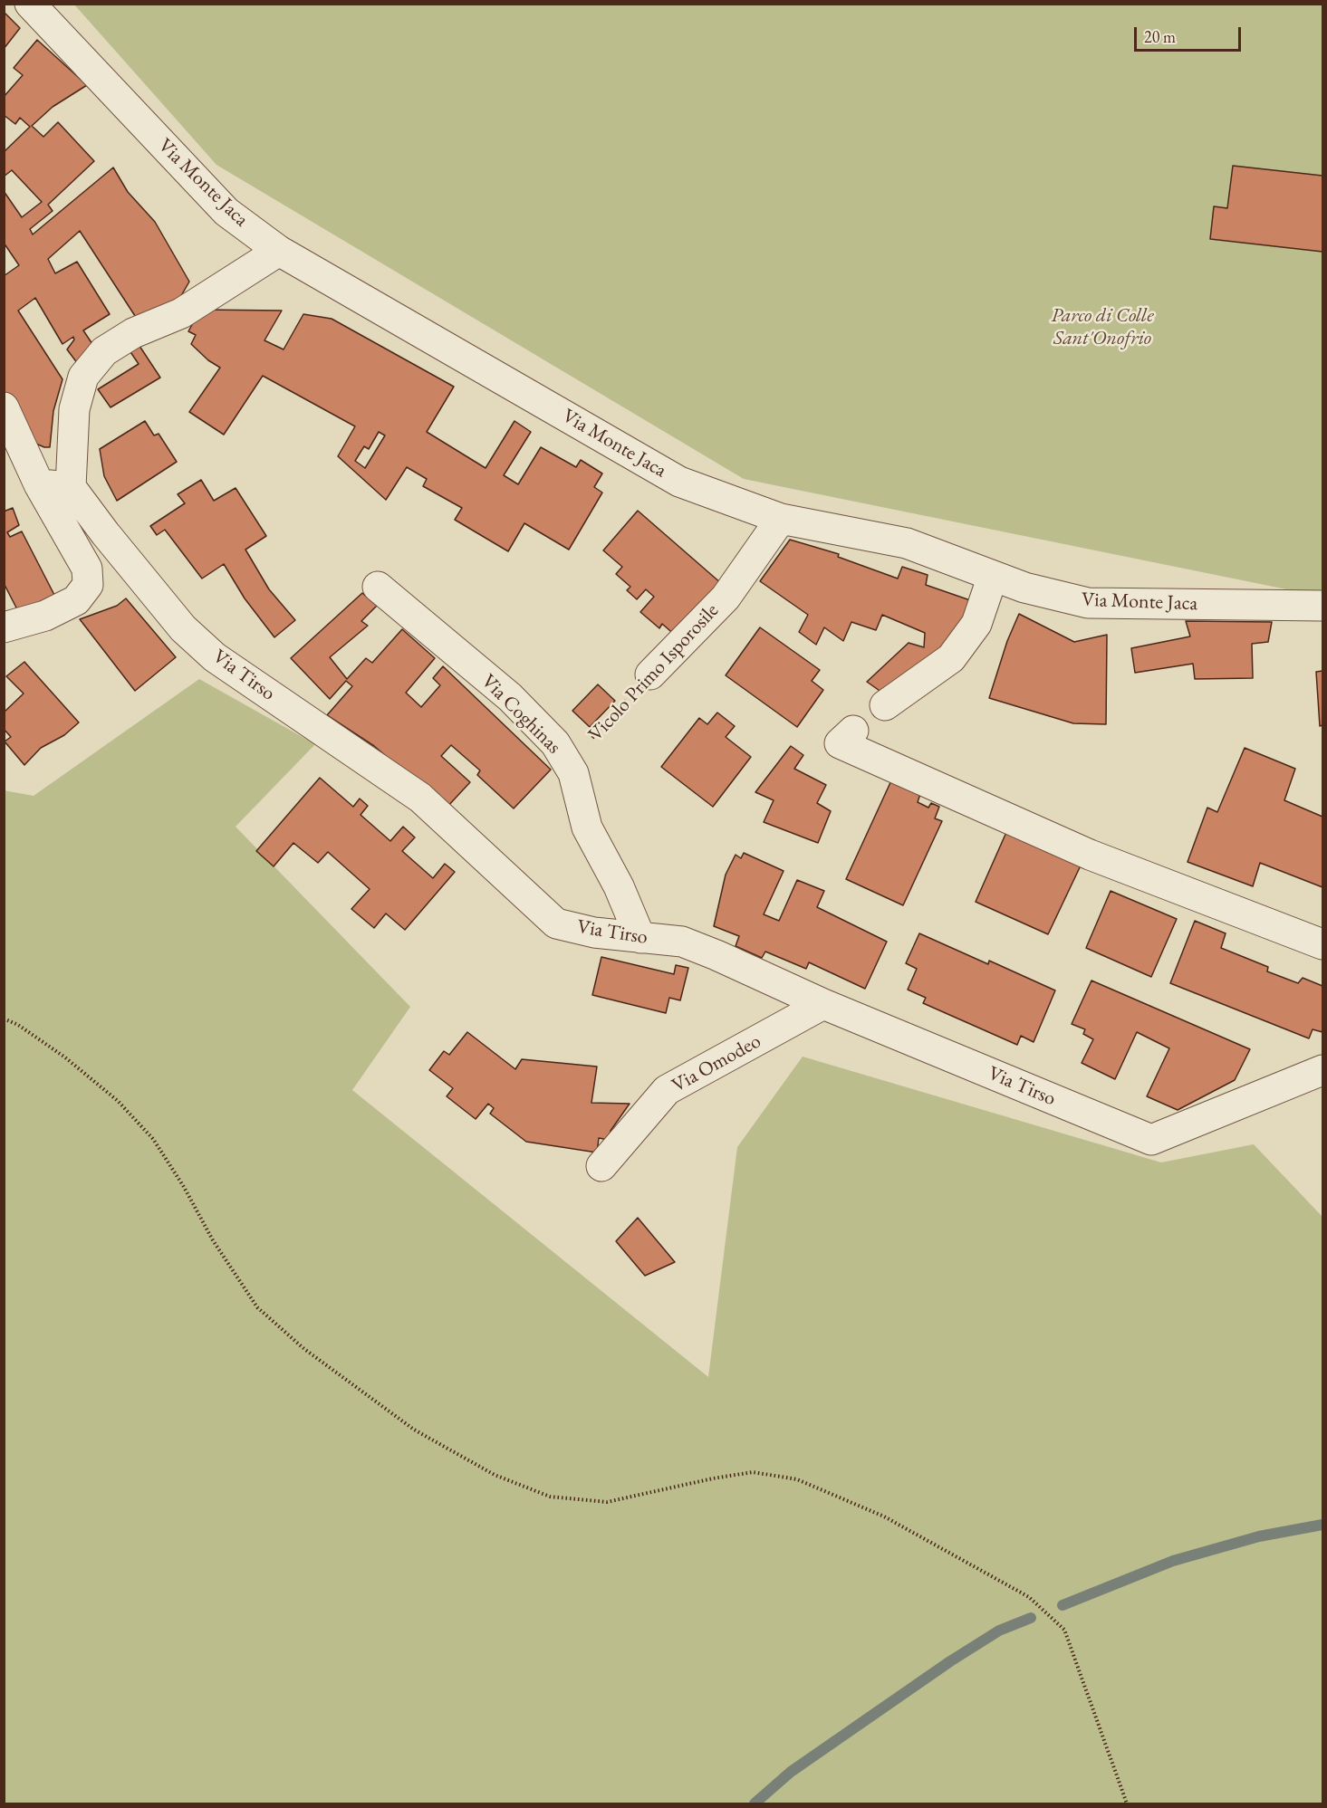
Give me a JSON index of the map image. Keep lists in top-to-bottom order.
{
  "streets": {
    "street": [
      "Via Monte Jaca",
      "Vicolo Primo Isporosile",
      "Via Tirso",
      "Via Coghinas",
      "Via Omodeo"
    ]
  },
  "crossings": [
    ["Via Monte Jaca", "Vicolo Primo Isporosile"],
    ["Via Tirso", "Via Coghinas"],
    ["Via Tirso", "Via Omodeo"]
  ],
  "parks": ["Parco di Colle Sant'Onofrio"],
  "scale_bar": "20 m"
}
